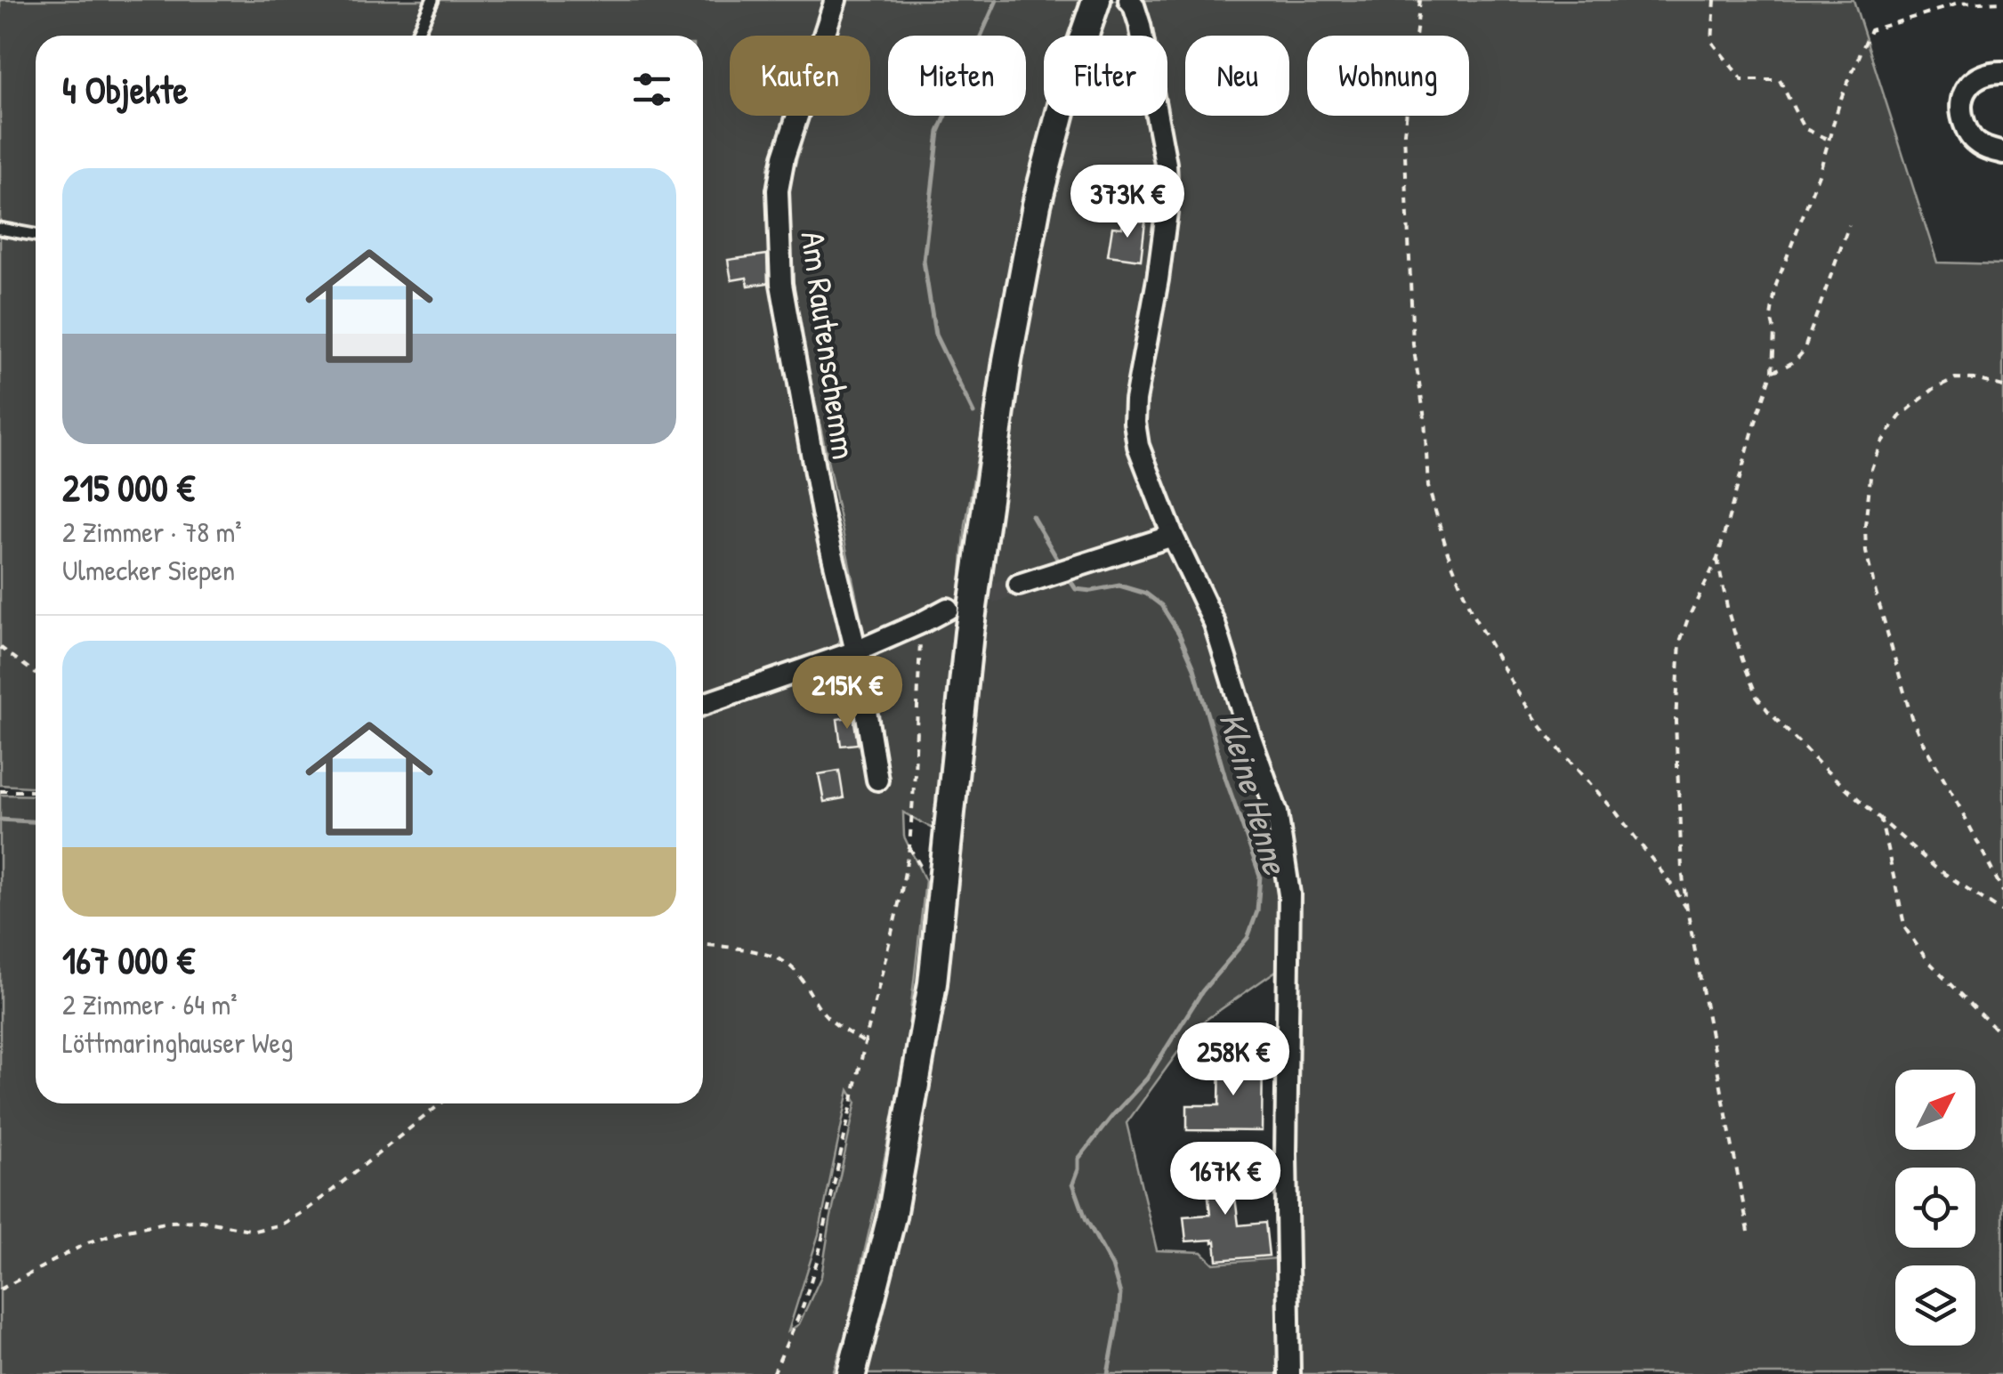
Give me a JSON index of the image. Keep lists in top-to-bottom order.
{
  "streets": {
    "street": ["Am Rautenschemm"]
  },
  "water": ["Kleine Henne"],
  "north": "top right",
  "page": {
    "chip": [
      "Kaufen",
      "Mieten",
      "Filter",
      "Neu",
      "Wohnung"
    ],
    "heading": "4 Objekte",
    "list": [
      {
        "name": "215 000 €",
        "note": "2 Zimmer · 78 m² · Ulmecker Siepen"
      },
      {
        "name": "167 000 €",
        "note": "2 Zimmer · 64 m² · Löttmaringhauser Weg"
      }
    ],
    "price": [
      "373K €",
      "215K €",
      "258K €",
      "167K €"
    ]
  }
}
